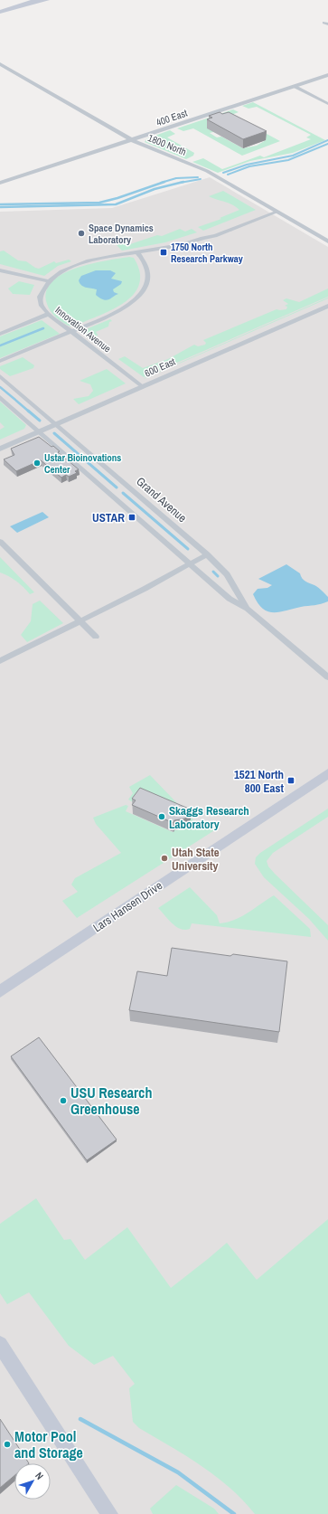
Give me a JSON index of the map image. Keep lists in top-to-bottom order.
{
  "streets": {
    "main road": ["Lars Hansen Drive"],
    "street": [
      "400 East",
      "1800 North",
      "Innovation Avenue",
      "600 East",
      "Grand Avenue"
    ]
  },
  "crossings": [
    ["400 East", "1800 North"],
    ["Innovation Avenue", "600 East"],
    ["600 East", "Grand Avenue"]
  ],
  "places": {
    "other": [
      "Space Dynamics Laboratory",
      "Ustar Bioinovations Center",
      "Skaggs Research Laboratory",
      "Utah State University",
      "USU Research Greenhouse",
      "Motor Pool and Storage"
    ],
    "transit": ["1750 North Research Parkway", "USTAR", "1521 North 800 East"]
  },
  "north": "top right"
}
